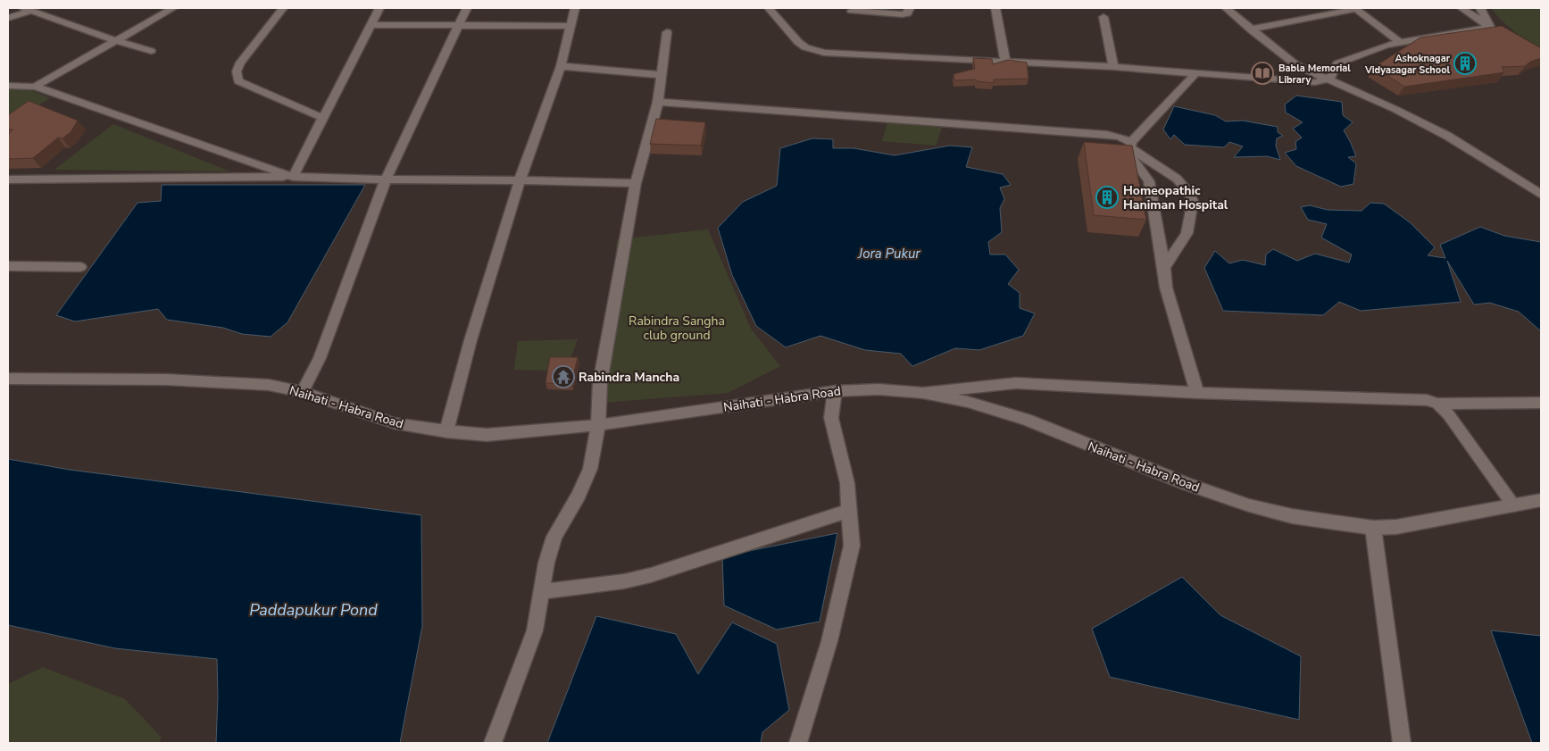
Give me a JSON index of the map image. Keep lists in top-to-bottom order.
{
  "streets": {
    "street": ["Naihati - Habra Road"]
  },
  "water": ["Jora Pukur", "Paddapukur Pond"],
  "parks": ["Rabindra Sangha club ground"],
  "places": {
    "building": ["Ashoknagar Vidyasagar School", "Homeopathic Haniman Hospital"],
    "library": ["Babla Memorial Library"],
    "temple": ["Rabindra Mancha"]
  }
}
